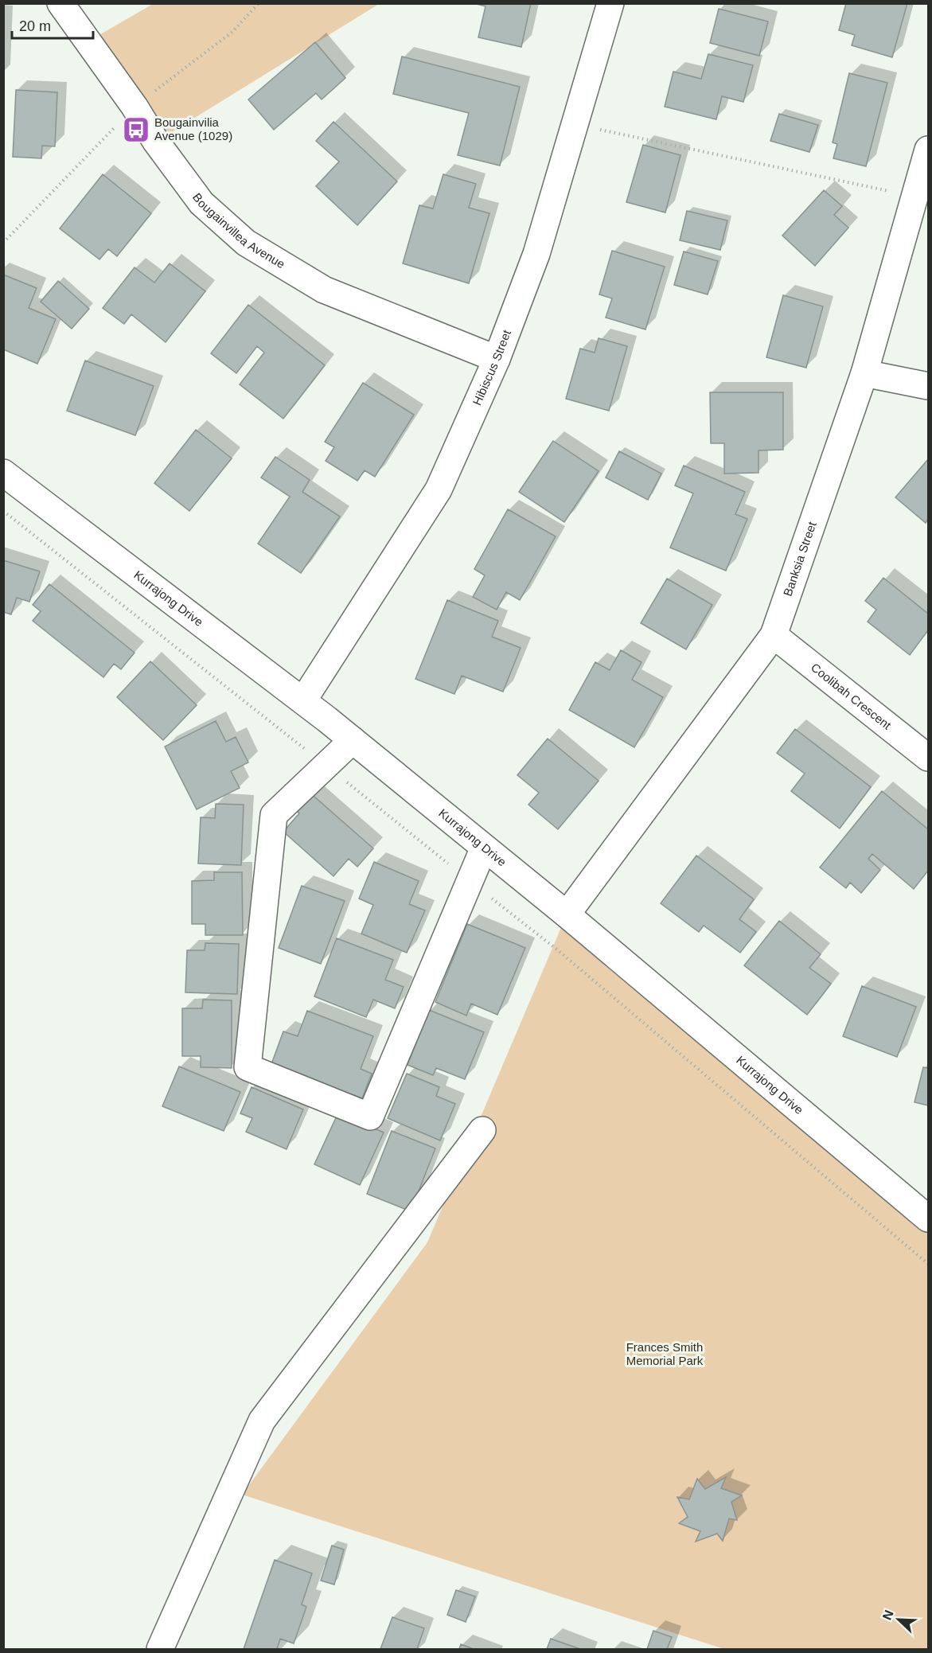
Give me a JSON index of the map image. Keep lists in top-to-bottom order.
{
  "streets": {
    "street": [
      "Bougainvillea Avenue",
      "Hibiscus Street",
      "Banksia Street",
      "Kurrajong Drive",
      "Coolibah Crescent"
    ]
  },
  "crossings": [
    ["Bougainvillea Avenue", "Hibiscus Street"],
    ["Hibiscus Street", "Kurrajong Drive"],
    ["Banksia Street", "Kurrajong Drive"],
    ["Banksia Street", "Coolibah Crescent"]
  ],
  "parks": ["Frances Smith Memorial Park"],
  "places": {
    "bus stop": ["Bougainvilia Avenue (1029)"]
  },
  "scale_bar": "20 m",
  "north": "top left"
}
